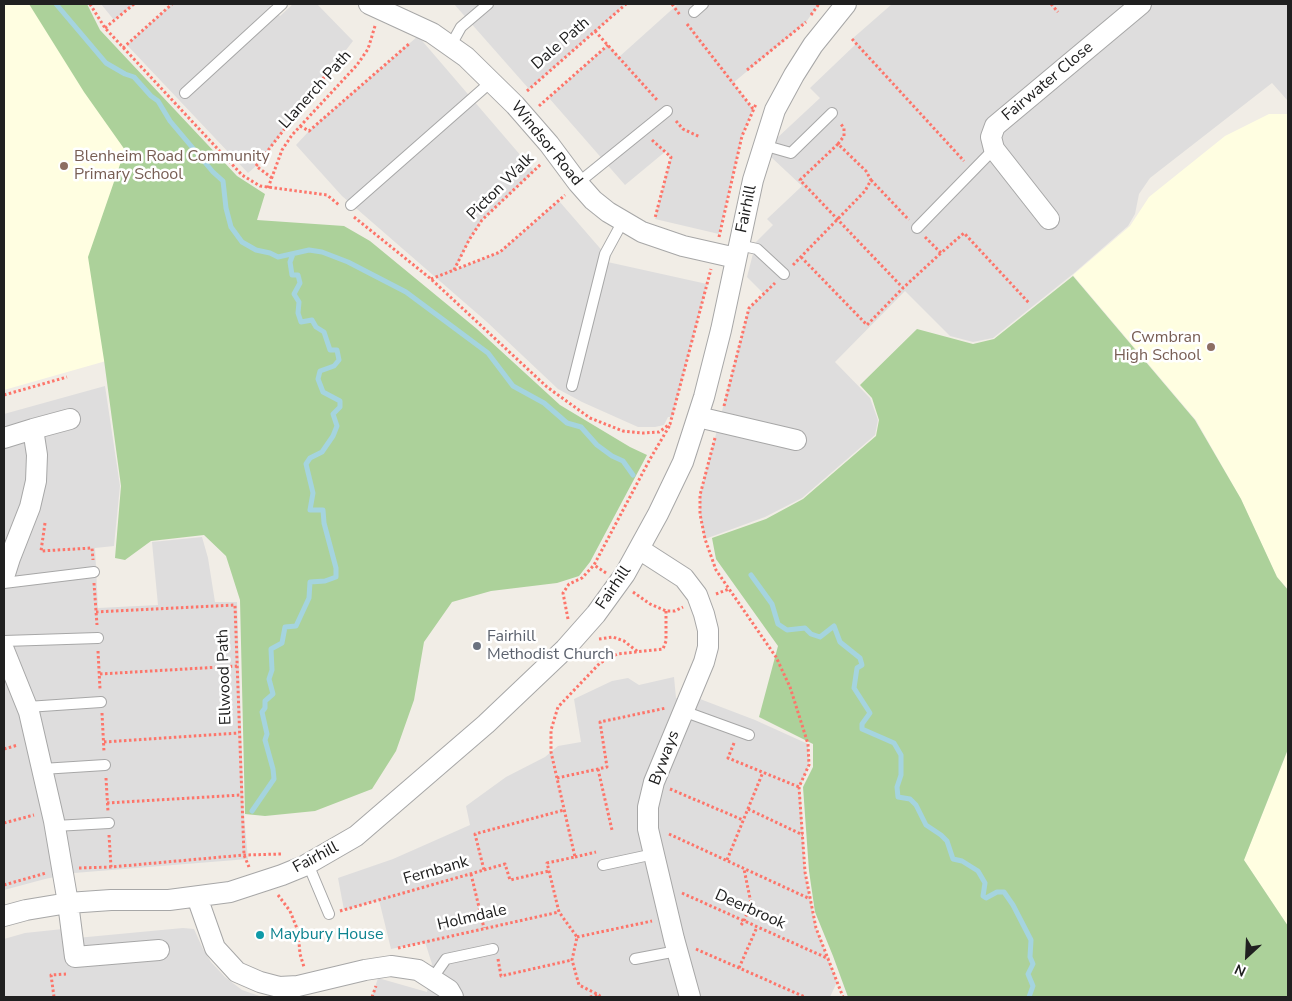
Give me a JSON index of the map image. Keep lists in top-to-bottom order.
{
  "streets": {
    "street": [
      "Fairwater Close",
      "Windsor Road",
      "Fairhill",
      "Byways"
    ],
    "path": [
      "Dale Path",
      "Llanerch Path",
      "Picton Walk",
      "Ellwood Path",
      "Fernbank",
      "Deerbrook",
      "Holmdale"
    ]
  },
  "crossings": [
    ["Dale Path", "Windsor Road"],
    ["Llanerch Path", "Windsor Road"],
    ["Windsor Road", "Picton Walk"],
    ["Windsor Road", "Fairhill"],
    ["Fairhill", "Ellwood Path"],
    ["Fairhill", "Byways"],
    ["Byways", "Deerbrook"]
  ],
  "places": [
    "Blenheim Road Community Primary School",
    "Cwmbran High School",
    "Fairhill Methodist Church",
    "Maybury House"
  ],
  "north": "bottom left"
}
